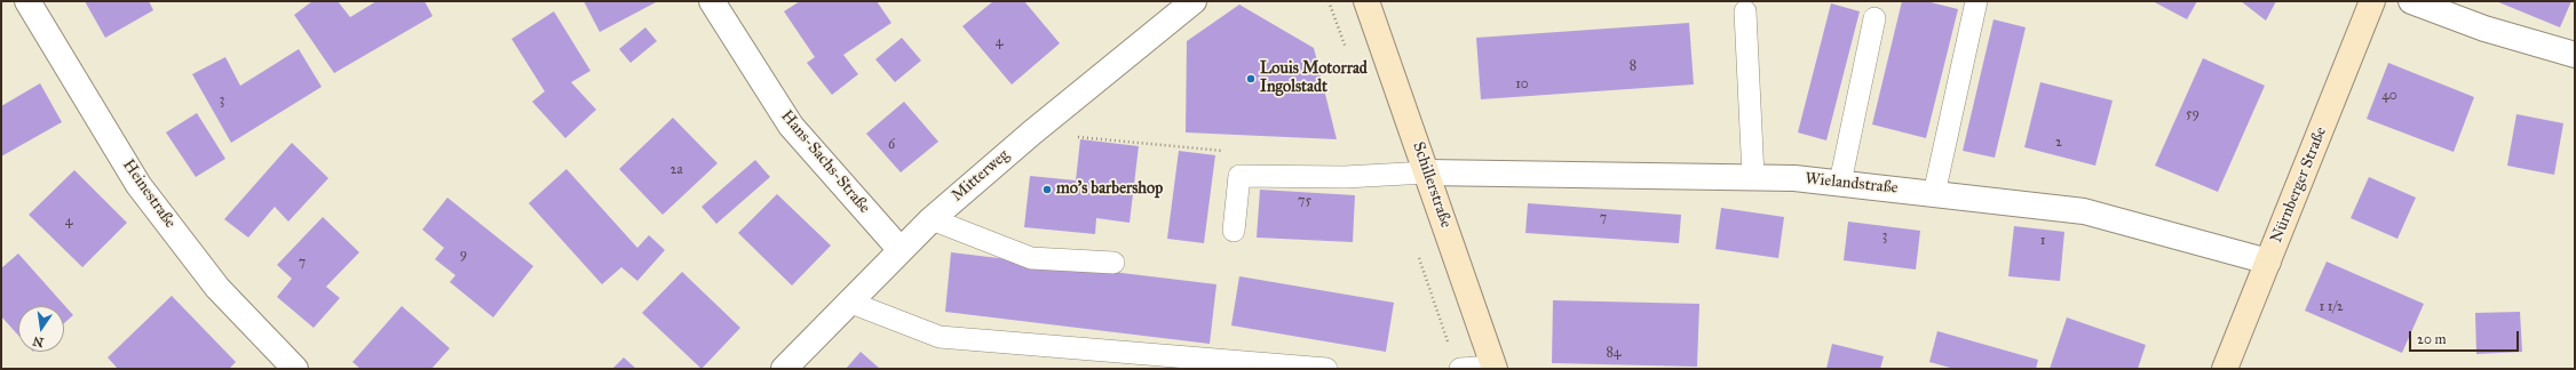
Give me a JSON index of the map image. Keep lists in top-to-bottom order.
{
  "streets": {
    "street": [
      "Hans-Sachs-Straße",
      "Mitterweg",
      "Wielandstraße",
      "Schillerstraße",
      "Nürnberger Straße",
      "Heinestraße"
    ]
  },
  "crossings": [
    ["Hans-Sachs-Straße", "Mitterweg"],
    ["Wielandstraße", "Schillerstraße"],
    ["Wielandstraße", "Nürnberger Straße"]
  ],
  "places": ["Louis Motorrad Ingolstadt", "mo's barbershop"],
  "house_numbers": [
    "4",
    "8",
    "10",
    "40",
    "3",
    "59",
    "2",
    "6",
    "2a",
    "75",
    "7",
    "4",
    "3",
    "1",
    "9",
    "7",
    "1 1/2",
    "84"
  ],
  "scale_bar": "20 m",
  "north": "bottom"
}
